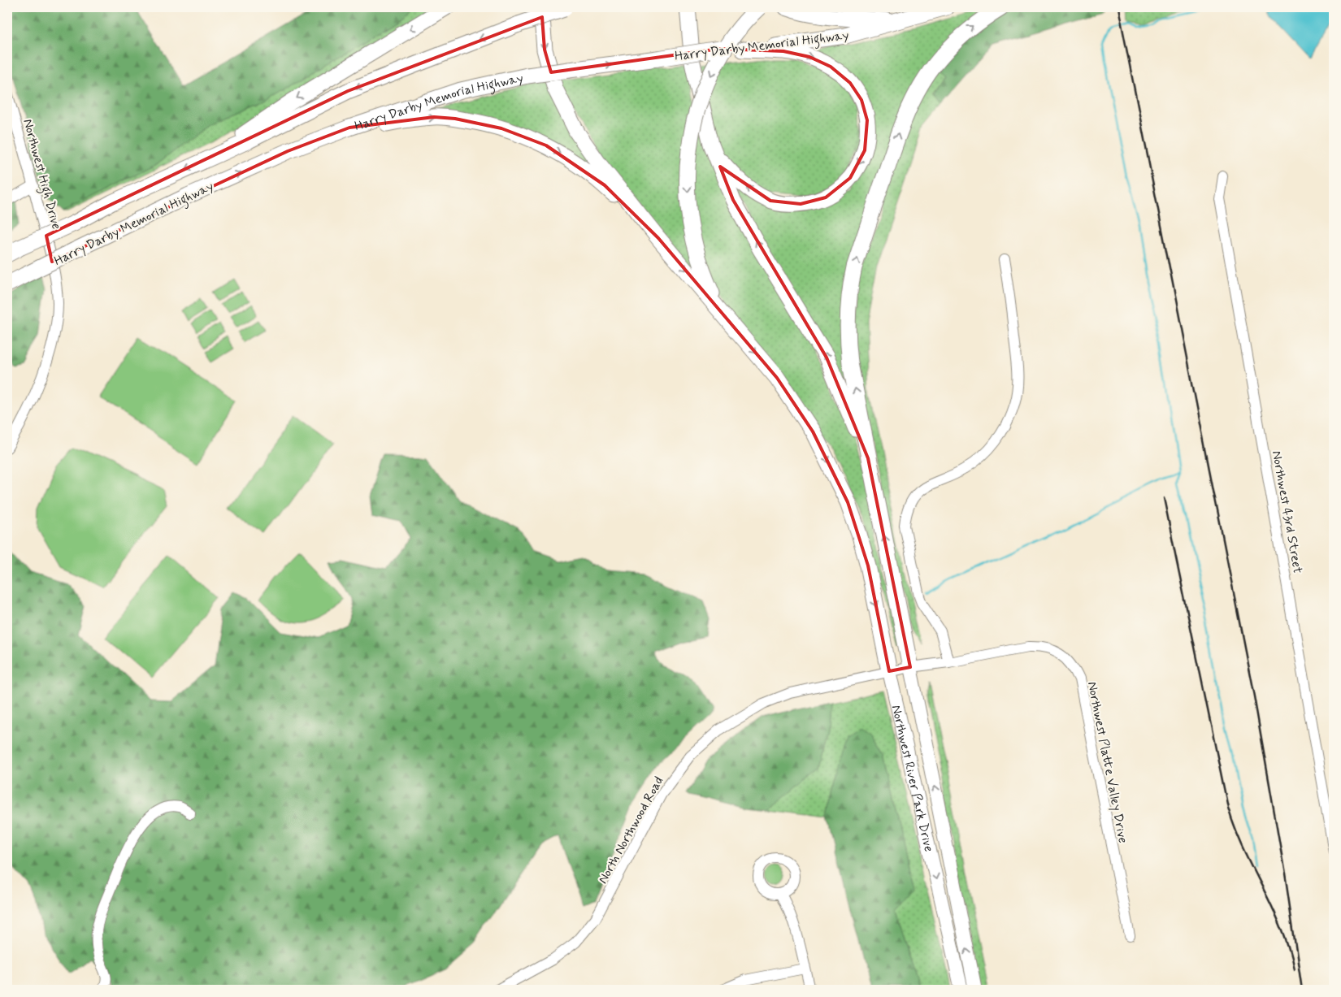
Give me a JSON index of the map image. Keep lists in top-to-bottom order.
{
  "streets": {
    "highway": ["Harry Darby Memorial Highway", "Northwest River Park Drive"],
    "street": [
      "Northwest High Drive",
      "Northwest 43rd Street",
      "Northwest Platte Valley Drive",
      "North Northwood Road"
    ]
  },
  "crossings": [
    ["Northwest Platte Valley Drive", "Northwest River Park Drive"],
    ["Northwest Platte Valley Drive", "North Northwood Road"],
    ["Northwest River Park Drive", "North Northwood Road"]
  ]
}
